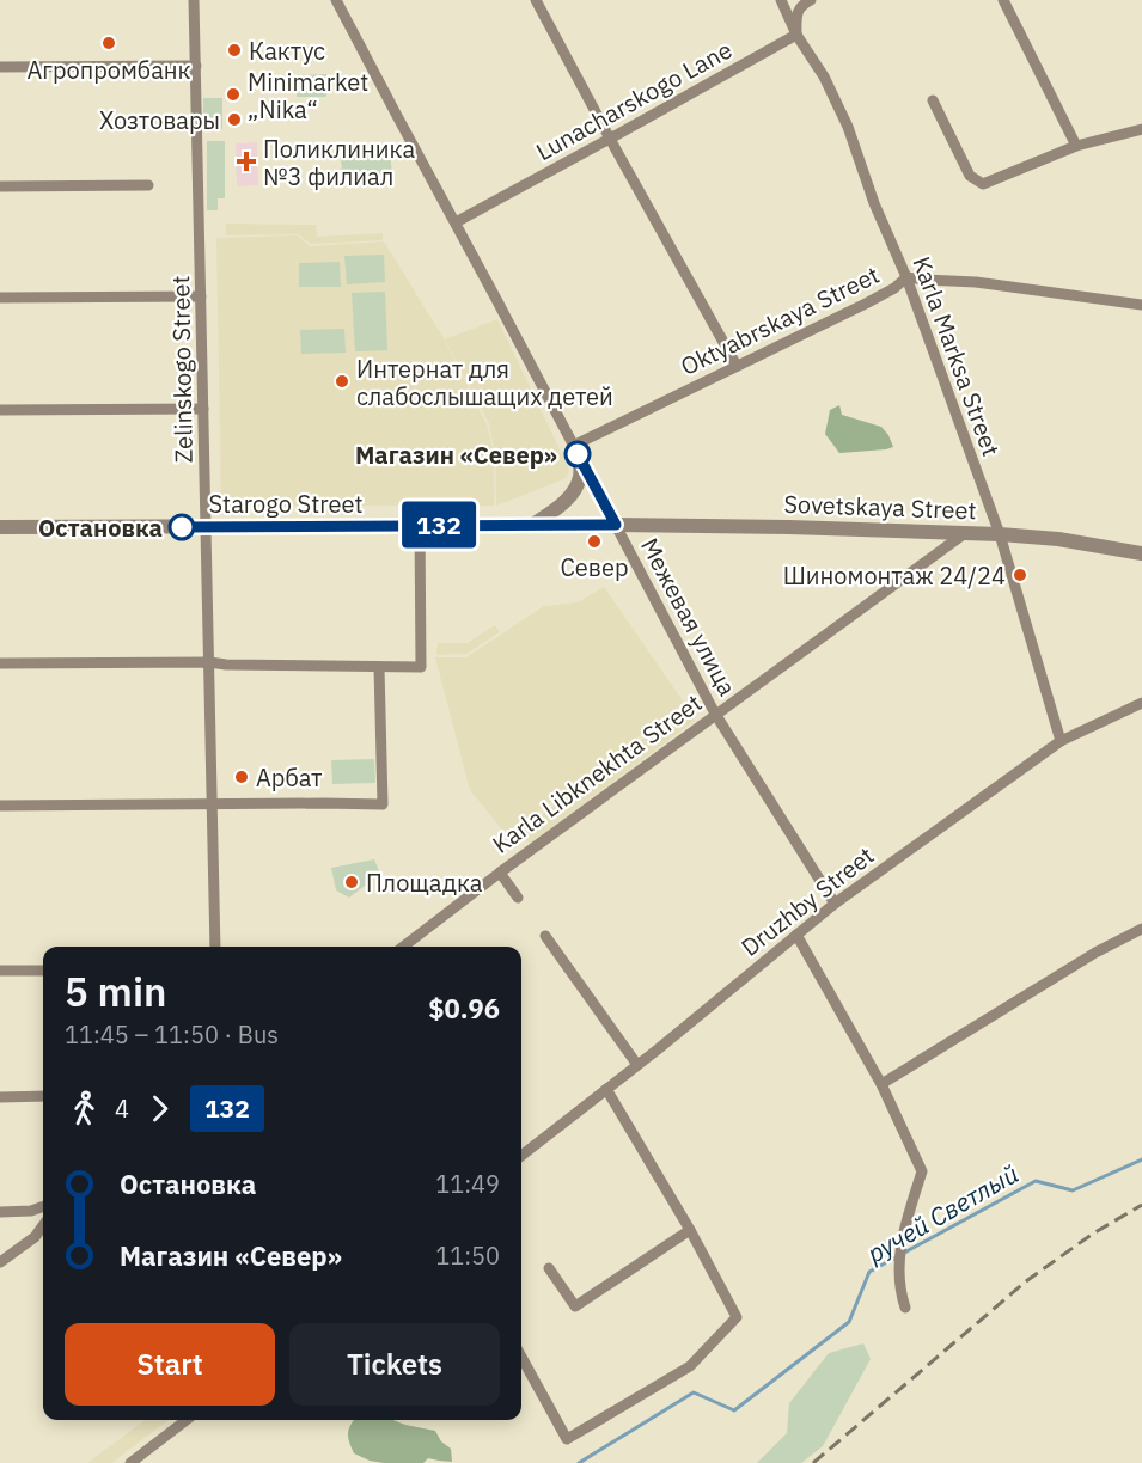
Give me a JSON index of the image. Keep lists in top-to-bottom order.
{
  "streets": {
    "street": [
      "Lunacharskogo Lane",
      "Oktyabrskaya Street",
      "Karla Marksa Street",
      "Zelinskogo Street",
      "Starogo Street",
      "Sovetskaya Street",
      "Межевая улица",
      "Karla Libknekhta Street",
      "Druzhby Street"
    ]
  },
  "crossings": [
    ["Lunacharskogo Lane", "Karla Marksa Street"],
    ["Lunacharskogo Lane", "Межевая улица"],
    ["Oktyabrskaya Street", "Karla Marksa Street"],
    ["Oktyabrskaya Street", "Межевая улица"],
    ["Karla Marksa Street", "Sovetskaya Street"],
    ["Karla Marksa Street", "Druzhby Street"],
    ["Zelinskogo Street", "Starogo Street"],
    ["Starogo Street", "Sovetskaya Street"],
    ["Starogo Street", "Межевая улица"],
    ["Sovetskaya Street", "Межевая улица"],
    ["Sovetskaya Street", "Karla Libknekhta Street"],
    ["Межевая улица", "Karla Libknekhta Street"],
    ["Межевая улица", "Druzhby Street"]
  ],
  "water": ["ручей Светлый"],
  "places": {
    "other": [
      "Агропромбанк",
      "Кактус",
      "Minimarket „Nika“",
      "Хозтовары",
      "Интернат для слабослышащих детей",
      "Магазин «Север»",
      "Остановка",
      "Север",
      "Шиномонтаж 24/24",
      "Арбат",
      "Площадка"
    ],
    "health": ["Поликлиника №3 филиал"]
  },
  "lines": ["bus line 132"],
  "page": {
    "on_map": "132",
    "heading": ["5 min", "11:45 – 11:50 · Bus", "$0.96"],
    "legs": ["4", "132"],
    "list": [
      {
        "name": "Остановка",
        "value": "11:49"
      },
      {
        "name": "Магазин «Север»",
        "value": "11:50"
      }
    ],
    "buttons": ["Start", "Tickets"]
  }
}
